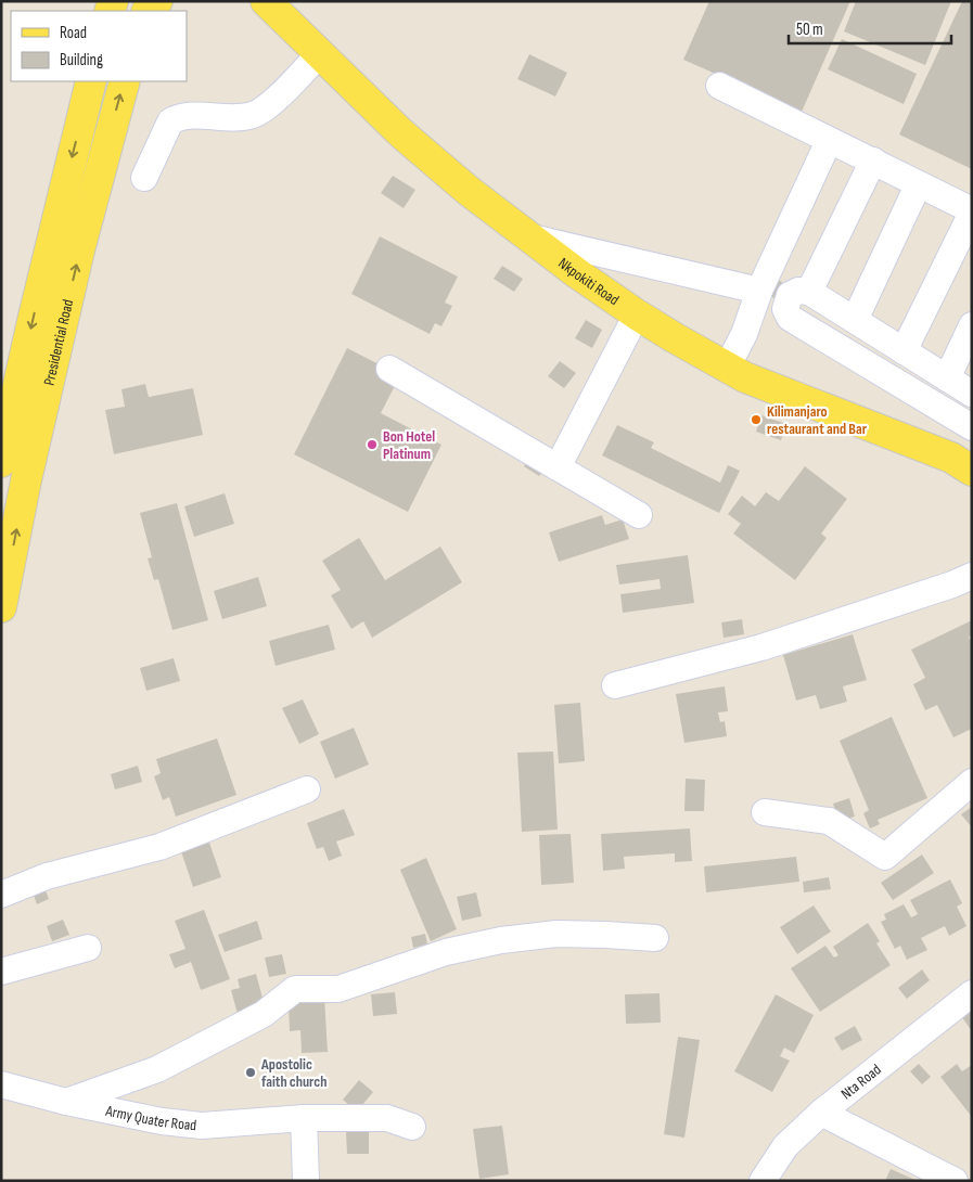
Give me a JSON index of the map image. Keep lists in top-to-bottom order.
{
  "streets": {
    "main road": ["Nkpokiti Road", "Presidential Road"],
    "street": ["Nta Road", "Army Quater Road"]
  },
  "places": ["Kilimanjaro restaurant and Bar", "Bon Hotel Platinum", "Apostolic faith church"],
  "legend": ["Road", "Building"],
  "scale_bar": "50 m"
}
